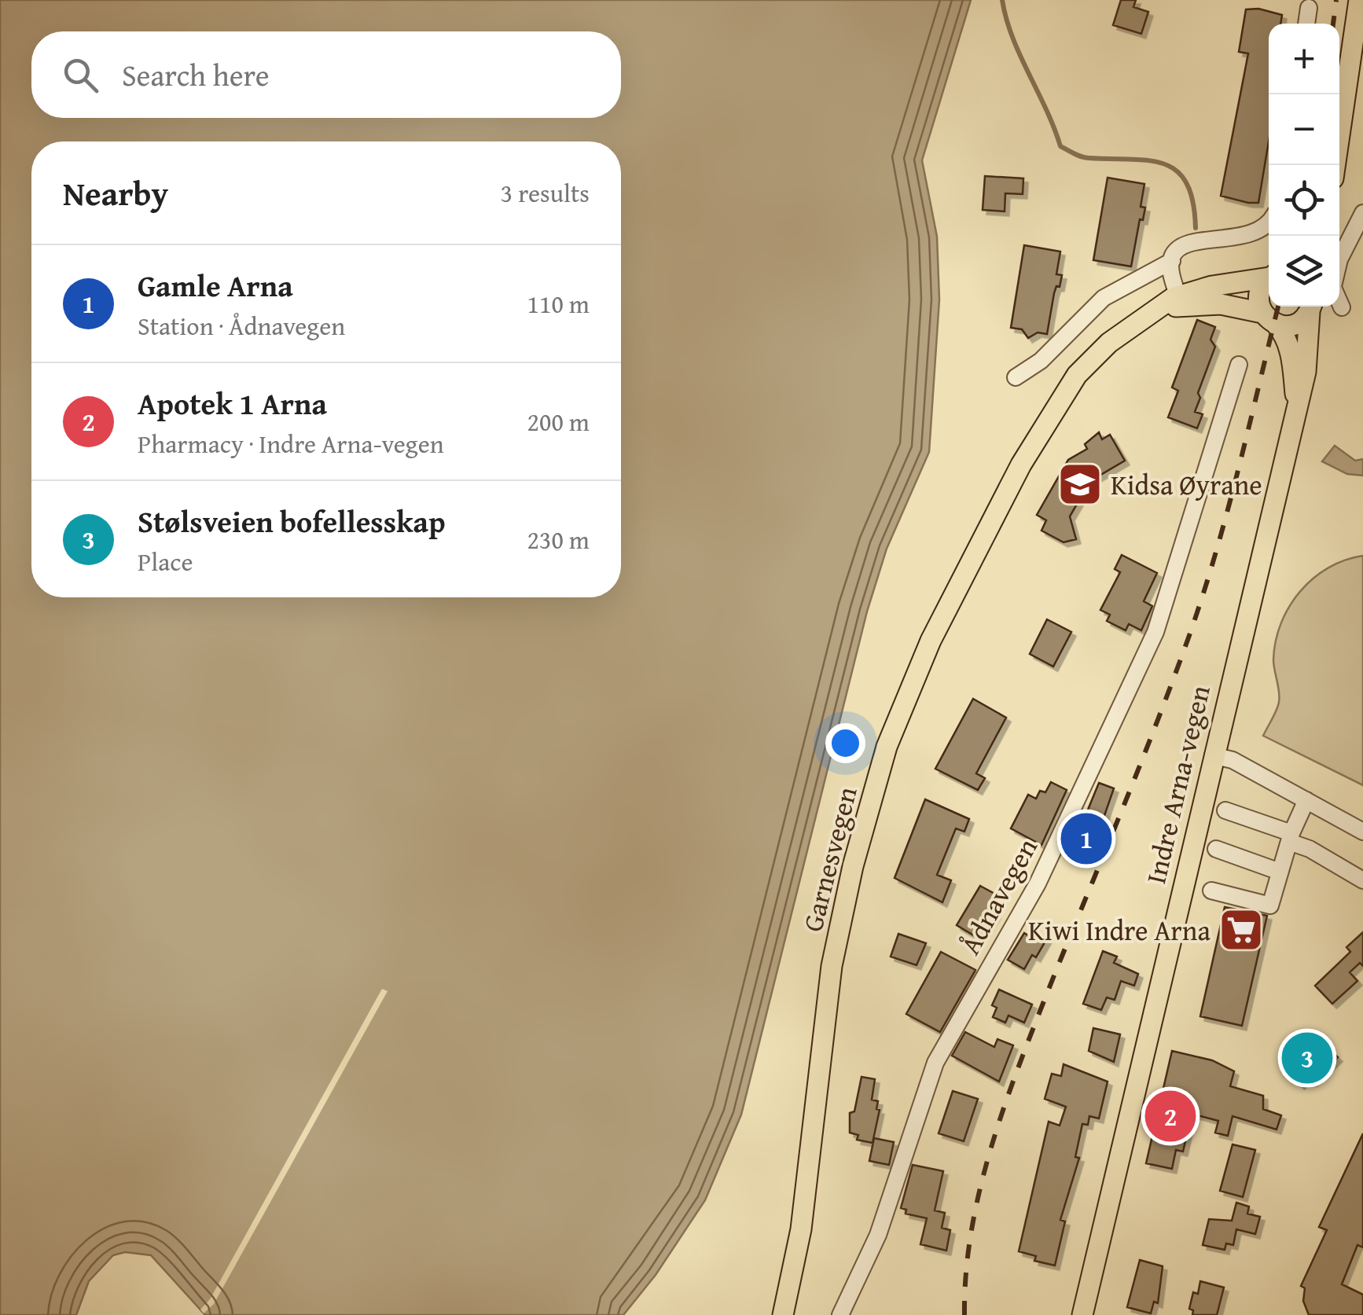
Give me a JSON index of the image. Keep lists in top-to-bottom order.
{
  "streets": {
    "main road": ["Indre Arna-vegen", "Garnesvegen"],
    "street": ["Ådnavegen"]
  },
  "crossings": [
    ["Indre Arna-vegen", "Garnesvegen"]
  ],
  "places": {
    "school or university": ["Kidsa Øyrane"],
    "supermarket": ["Kiwi Indre Arna"]
  },
  "page": {
    "map_buttons": ["+", "−"],
    "search": "Search here",
    "heading": ["Nearby", "3 results"],
    "list": [
      {
        "mark": "1",
        "name": "Gamle Arna",
        "note": "Station · Ådnavegen",
        "value": "110 m"
      },
      {
        "mark": "2",
        "name": "Apotek 1 Arna",
        "note": "Pharmacy · Indre Arna-vegen",
        "value": "200 m"
      },
      {
        "mark": "3",
        "name": "Stølsveien bofellesskap",
        "note": "Place",
        "value": "230 m"
      }
    ],
    "pins": ["1", "3", "2"]
  }
}
